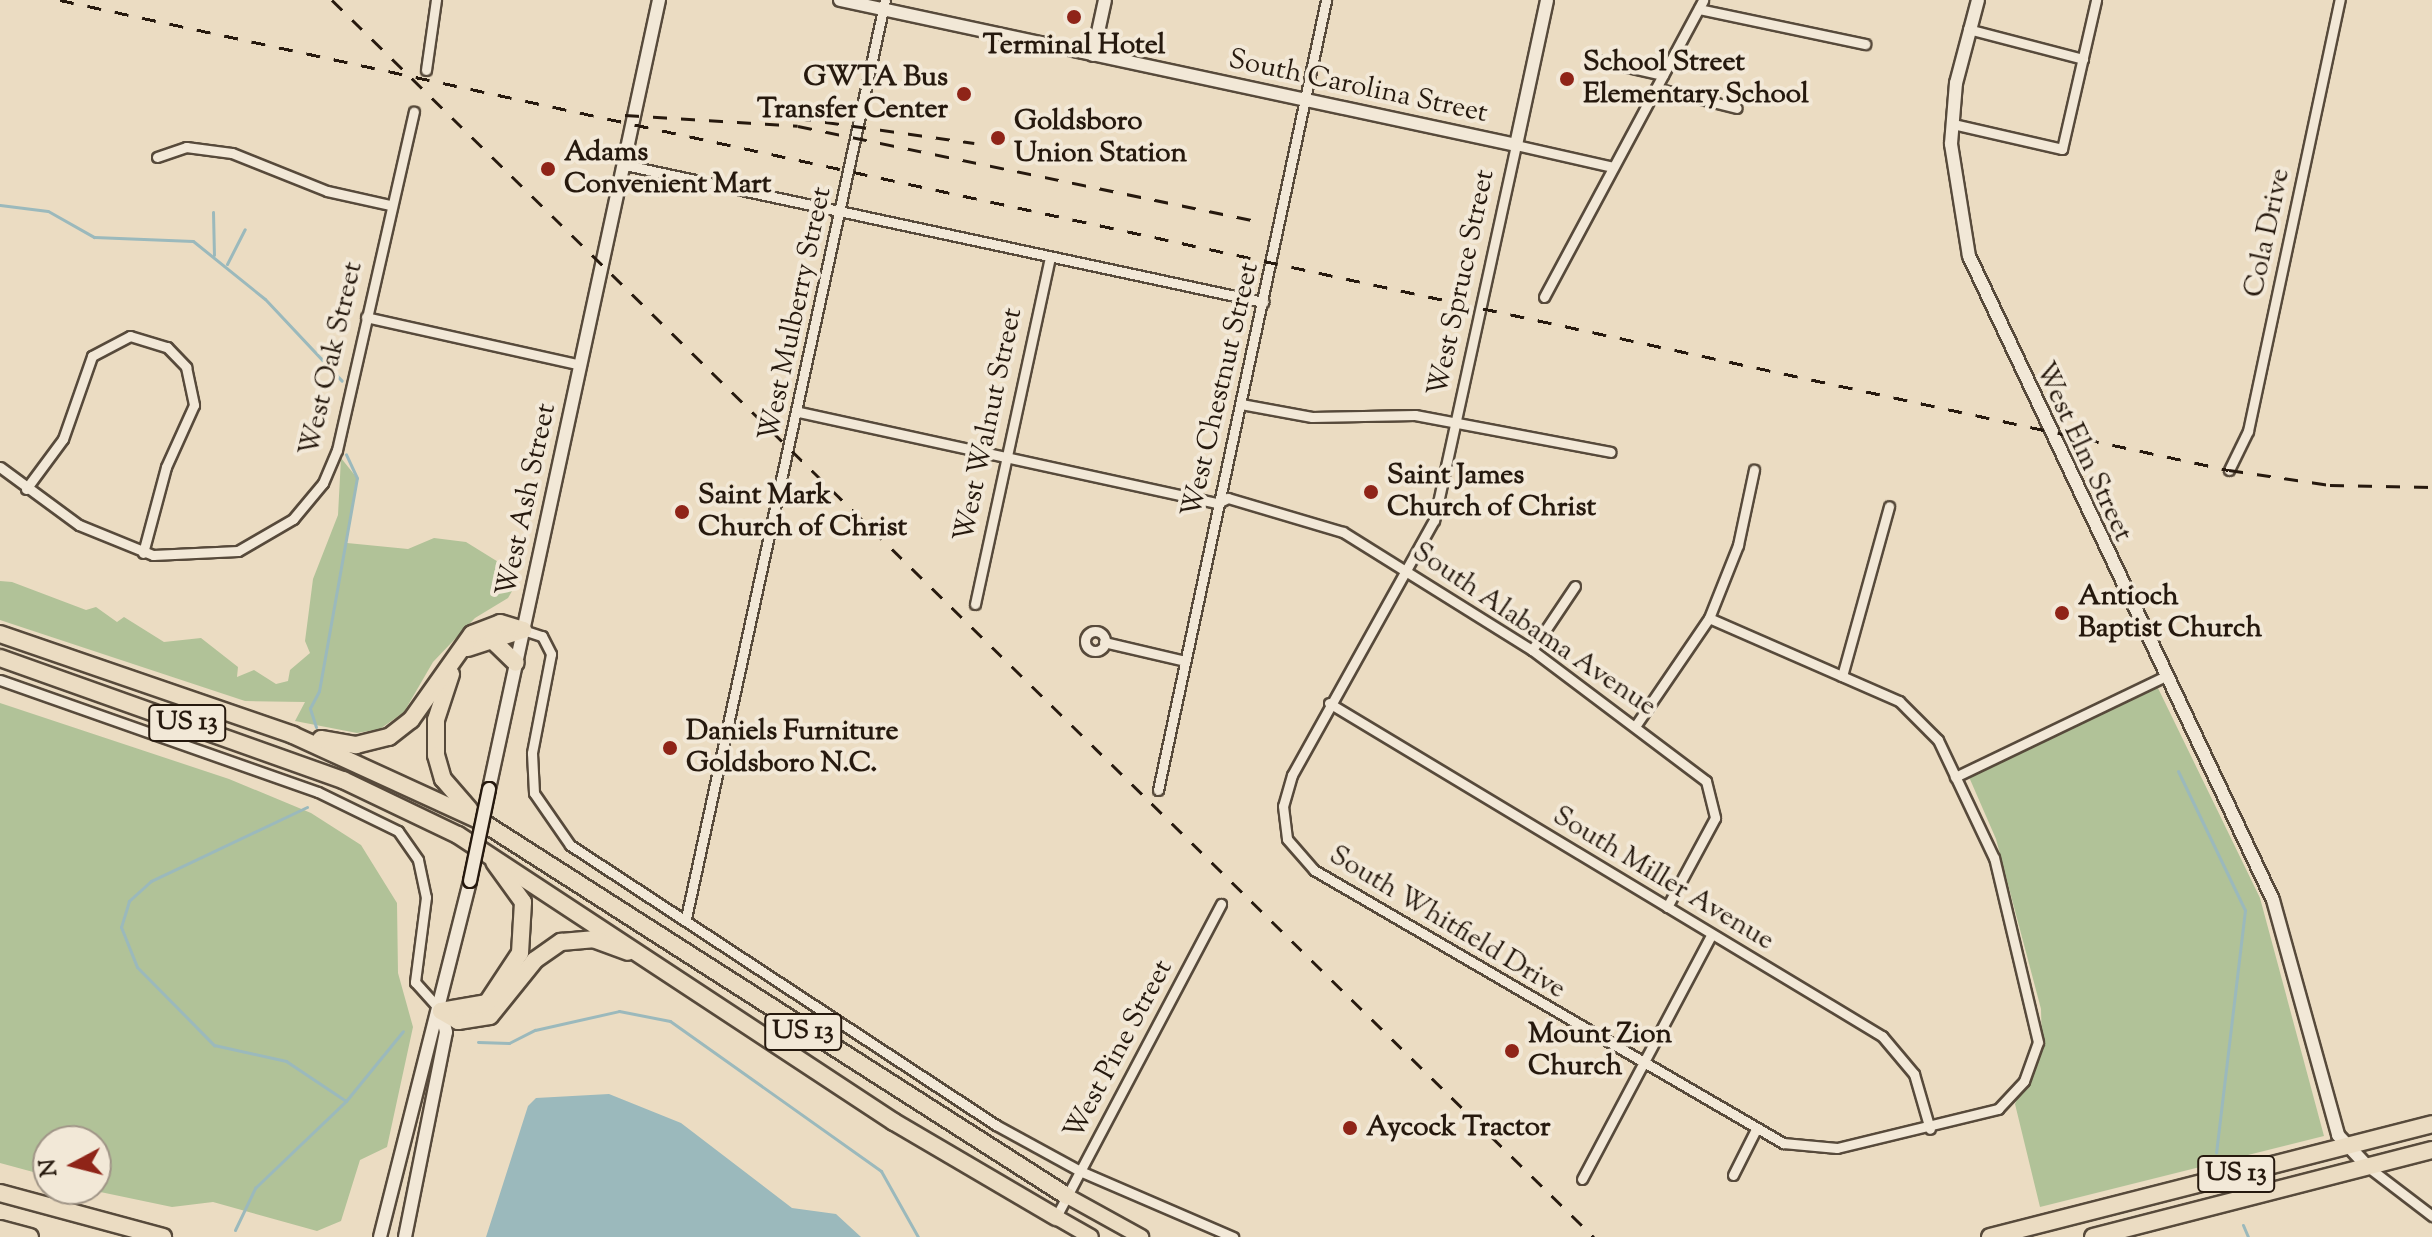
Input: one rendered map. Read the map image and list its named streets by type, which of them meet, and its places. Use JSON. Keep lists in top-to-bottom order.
{
  "streets": {
    "highway": ["US 13"],
    "street": [
      "South Carolina Street",
      "Cola Drive",
      "West Spruce Street",
      "West Mulberry Street",
      "West Oak Street",
      "West Chestnut Street",
      "West Walnut Street",
      "West Elm Street",
      "West Ash Street",
      "South Alabama Avenue",
      "South Miller Avenue",
      "South Whitfield Drive",
      "West Pine Street"
    ]
  },
  "crossings": [
    ["South Carolina Street", "West Spruce Street"],
    ["South Carolina Street", "West Mulberry Street"],
    ["South Carolina Street", "West Chestnut Street"],
    ["West Spruce Street", "South Alabama Avenue"],
    ["West Spruce Street", "South Miller Avenue"],
    ["West Spruce Street", "South Whitfield Drive"],
    ["West Mulberry Street", "South Alabama Avenue"],
    ["West Chestnut Street", "South Alabama Avenue"],
    ["West Walnut Street", "South Alabama Avenue"],
    ["West Elm Street", "US 13"],
    ["South Alabama Avenue", "South Miller Avenue"],
    ["US 13", "West Pine Street"],
    ["South Miller Avenue", "South Whitfield Drive"]
  ],
  "places": [
    "Terminal Hotel",
    "School Street Elementary School",
    "GWTA Bus Transfer Center",
    "Goldsboro Union Station",
    "Adams Convenient Mart",
    "Saint James Church of Christ",
    "Saint Mark Church of Christ",
    "Antioch Baptist Church",
    "Daniels Furniture Goldsboro N.C.",
    "Mount Zion Church",
    "Aycock Tractor"
  ],
  "north": "left"
}
